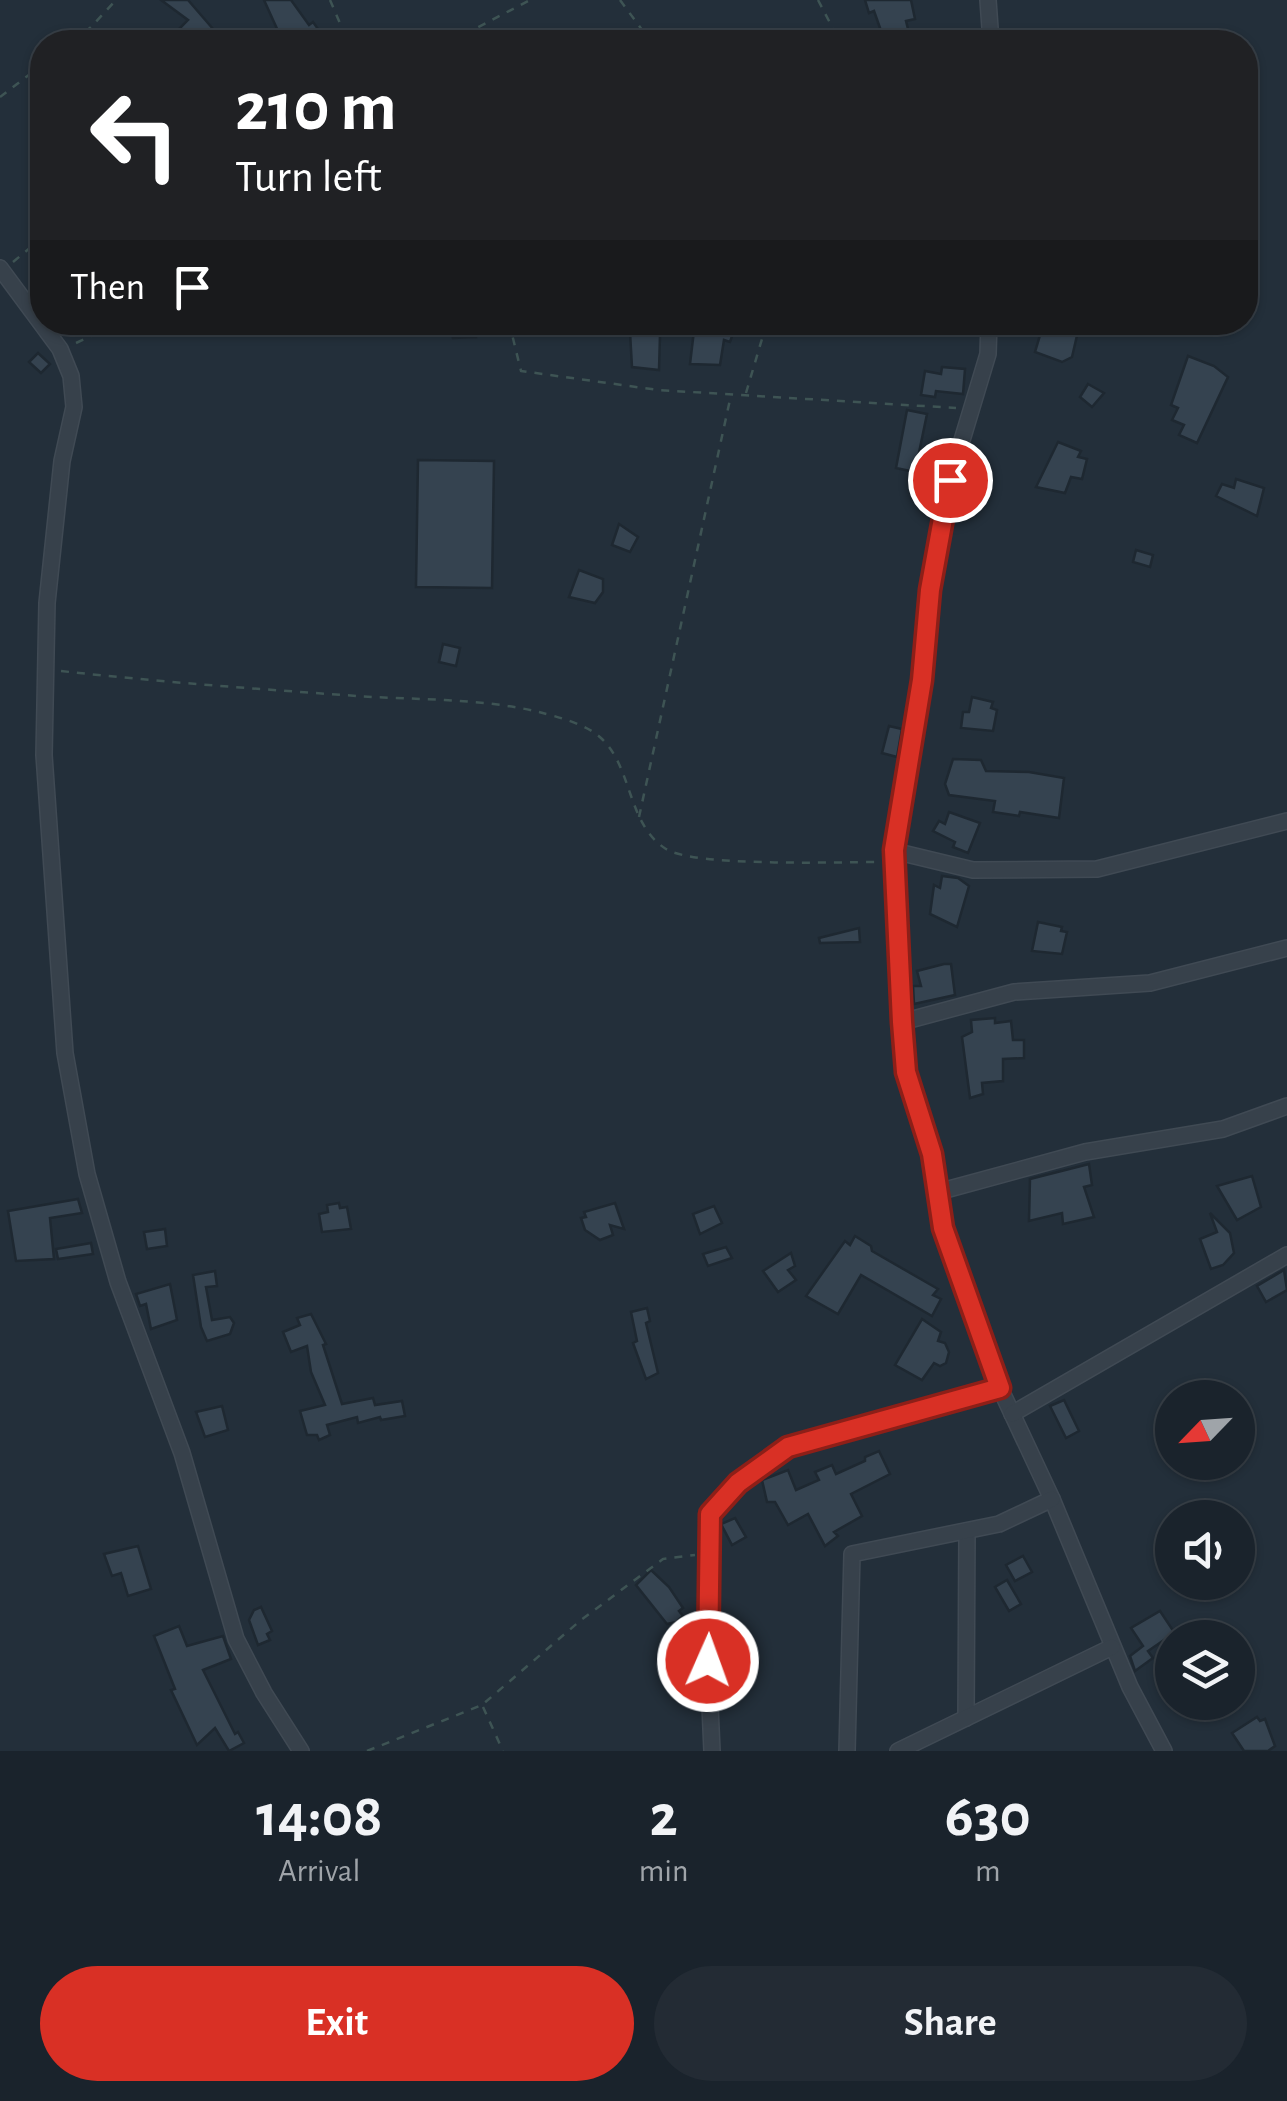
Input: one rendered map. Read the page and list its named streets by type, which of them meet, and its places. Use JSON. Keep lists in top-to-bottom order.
{
  "north": "bottom left",
  "page": {
    "turn": ["210 m", "Turn left"],
    "then": "Then",
    "eta": [
      "14:08",
      "Arrival",
      "2",
      "min",
      "630",
      "m"
    ],
    "buttons": ["Exit", "Share"]
  }
}
